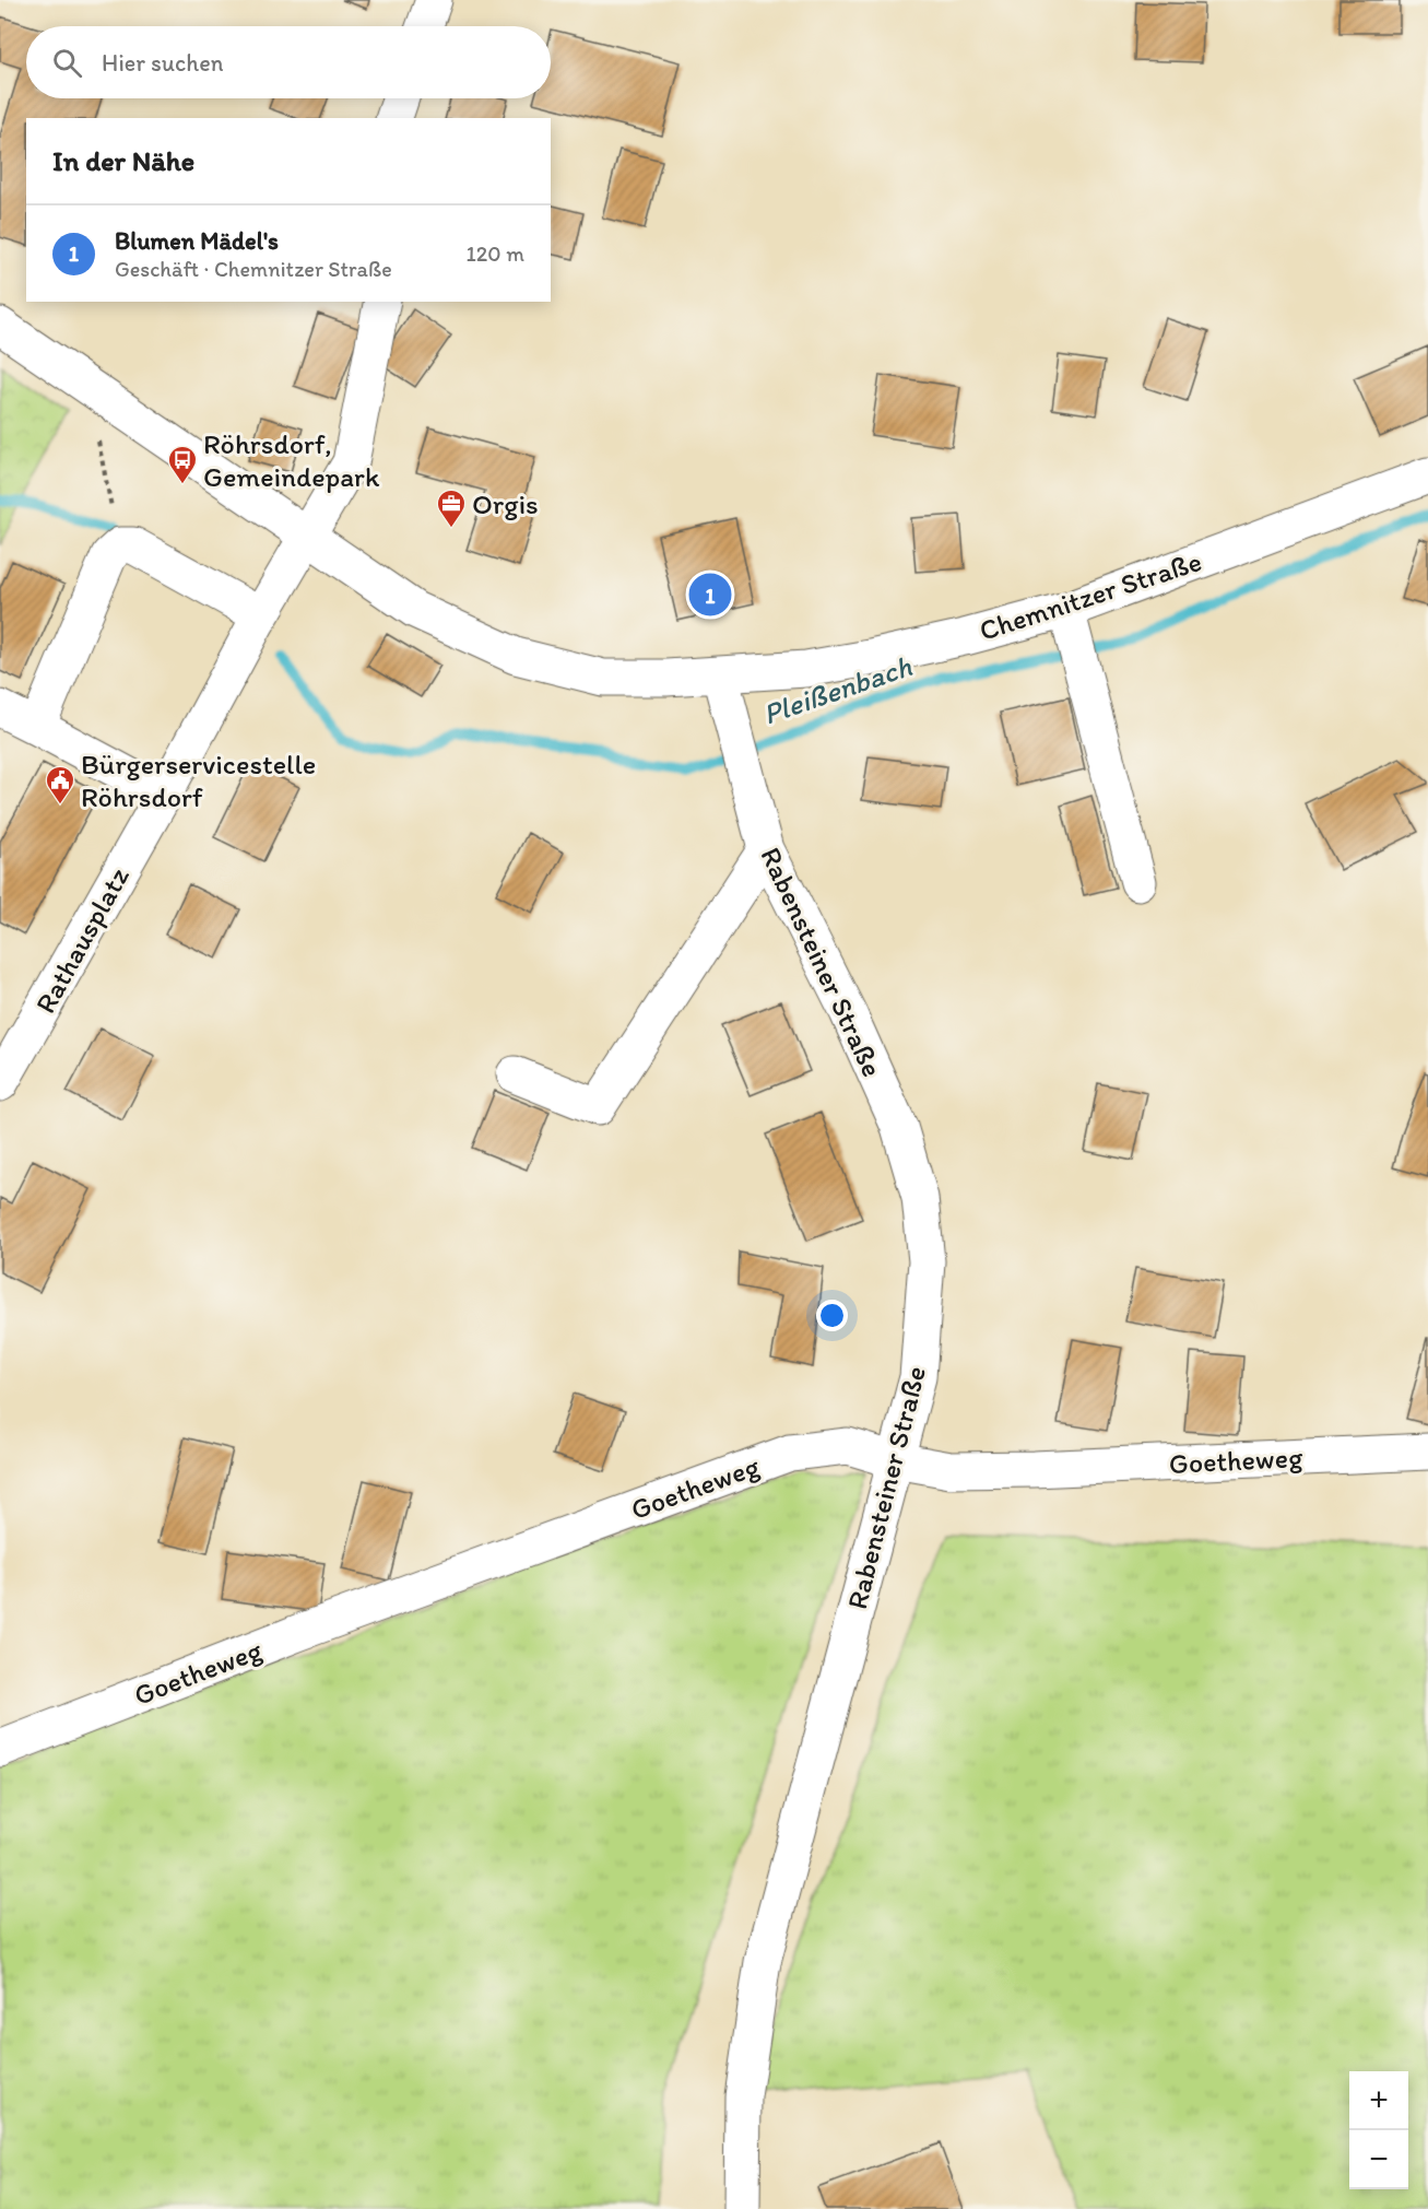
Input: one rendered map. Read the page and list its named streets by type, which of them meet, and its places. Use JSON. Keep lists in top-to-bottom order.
{
  "streets": {
    "street": [
      "Chemnitzer Straße",
      "Rathausplatz",
      "Rabensteiner Straße",
      "Goetheweg"
    ]
  },
  "crossings": [
    ["Chemnitzer Straße", "Rathausplatz"],
    ["Chemnitzer Straße", "Rabensteiner Straße"],
    ["Rabensteiner Straße", "Goetheweg"]
  ],
  "water": ["Pleißenbach"],
  "places": {
    "bus stop": ["Röhrsdorf, Gemeindepark"],
    "office": ["Orgis"],
    "public building": ["Bürgerservicestelle Röhrsdorf"]
  },
  "page": {
    "search": "Hier suchen",
    "heading": "In der Nähe",
    "list": [
      {
        "mark": "1",
        "name": "Blumen Mädel's",
        "note": "Geschäft · Chemnitzer Straße",
        "value": "120 m"
      }
    ],
    "pins": "1",
    "map_buttons": ["+", "−"]
  }
}
